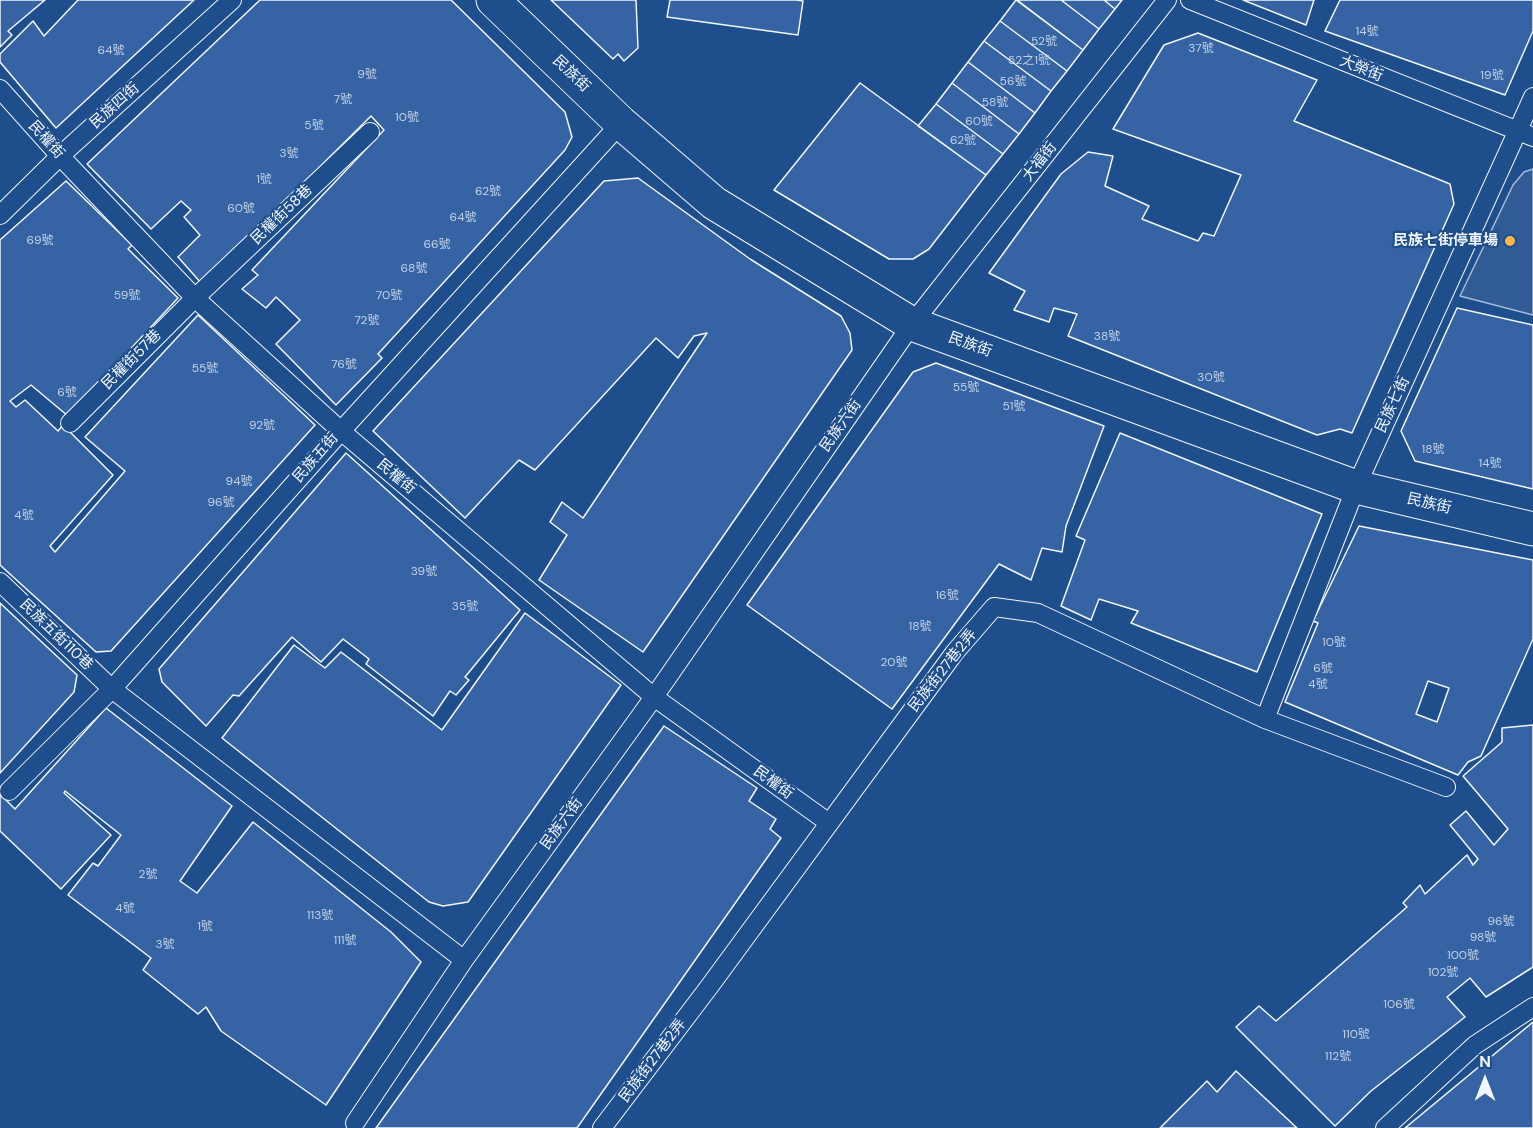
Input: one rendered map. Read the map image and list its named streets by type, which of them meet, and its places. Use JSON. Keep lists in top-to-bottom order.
{
  "streets": {
    "street": ["民族街"],
    "lane": [
      "大榮街",
      "民族四街",
      "民權街",
      "大福街",
      "民權街58巷",
      "民權街57巷",
      "民族七街",
      "民族六街",
      "民族五街",
      "民族五街110巷",
      "民族街27巷2弄"
    ]
  },
  "crossings": [
    ["大榮街", "民族七街"],
    ["民族街", "大福街"],
    ["民族街", "民族七街"],
    ["民族街", "民族六街"],
    ["民族街", "民族五街"],
    ["民族四街", "民權街"],
    ["民權街", "民權街58巷"],
    ["民權街", "民權街57巷"],
    ["民權街", "民族六街"],
    ["民權街", "民族五街"],
    ["民權街", "民族街27巷2弄"],
    ["大福街", "民族六街"],
    ["民權街58巷", "民權街57巷"],
    ["民族七街", "民族街27巷2弄"],
    ["民族五街", "民族五街110巷"]
  ],
  "places": ["民族七街停車場"],
  "house_numbers": [
    "14號",
    "52號",
    "37號",
    "64號",
    "52之1號",
    "9號",
    "19號",
    "56號",
    "7號",
    "58號",
    "10號",
    "60號",
    "5號",
    "62號",
    "3號",
    "1號",
    "62號",
    "60號",
    "64號",
    "69號",
    "66號",
    "68號",
    "59號",
    "70號",
    "72號",
    "38號",
    "76號",
    "55號",
    "30號",
    "55號",
    "6號",
    "51號",
    "92號",
    "18號",
    "14號",
    "94號",
    "96號",
    "4號",
    "39號",
    "16號",
    "35號",
    "18號",
    "10號",
    "20號",
    "6號",
    "4號",
    "2號",
    "4號",
    "113號",
    "96號",
    "1號",
    "98號",
    "111號",
    "3號",
    "100號",
    "102號",
    "106號",
    "110號",
    "112號"
  ],
  "north": "top"
}
